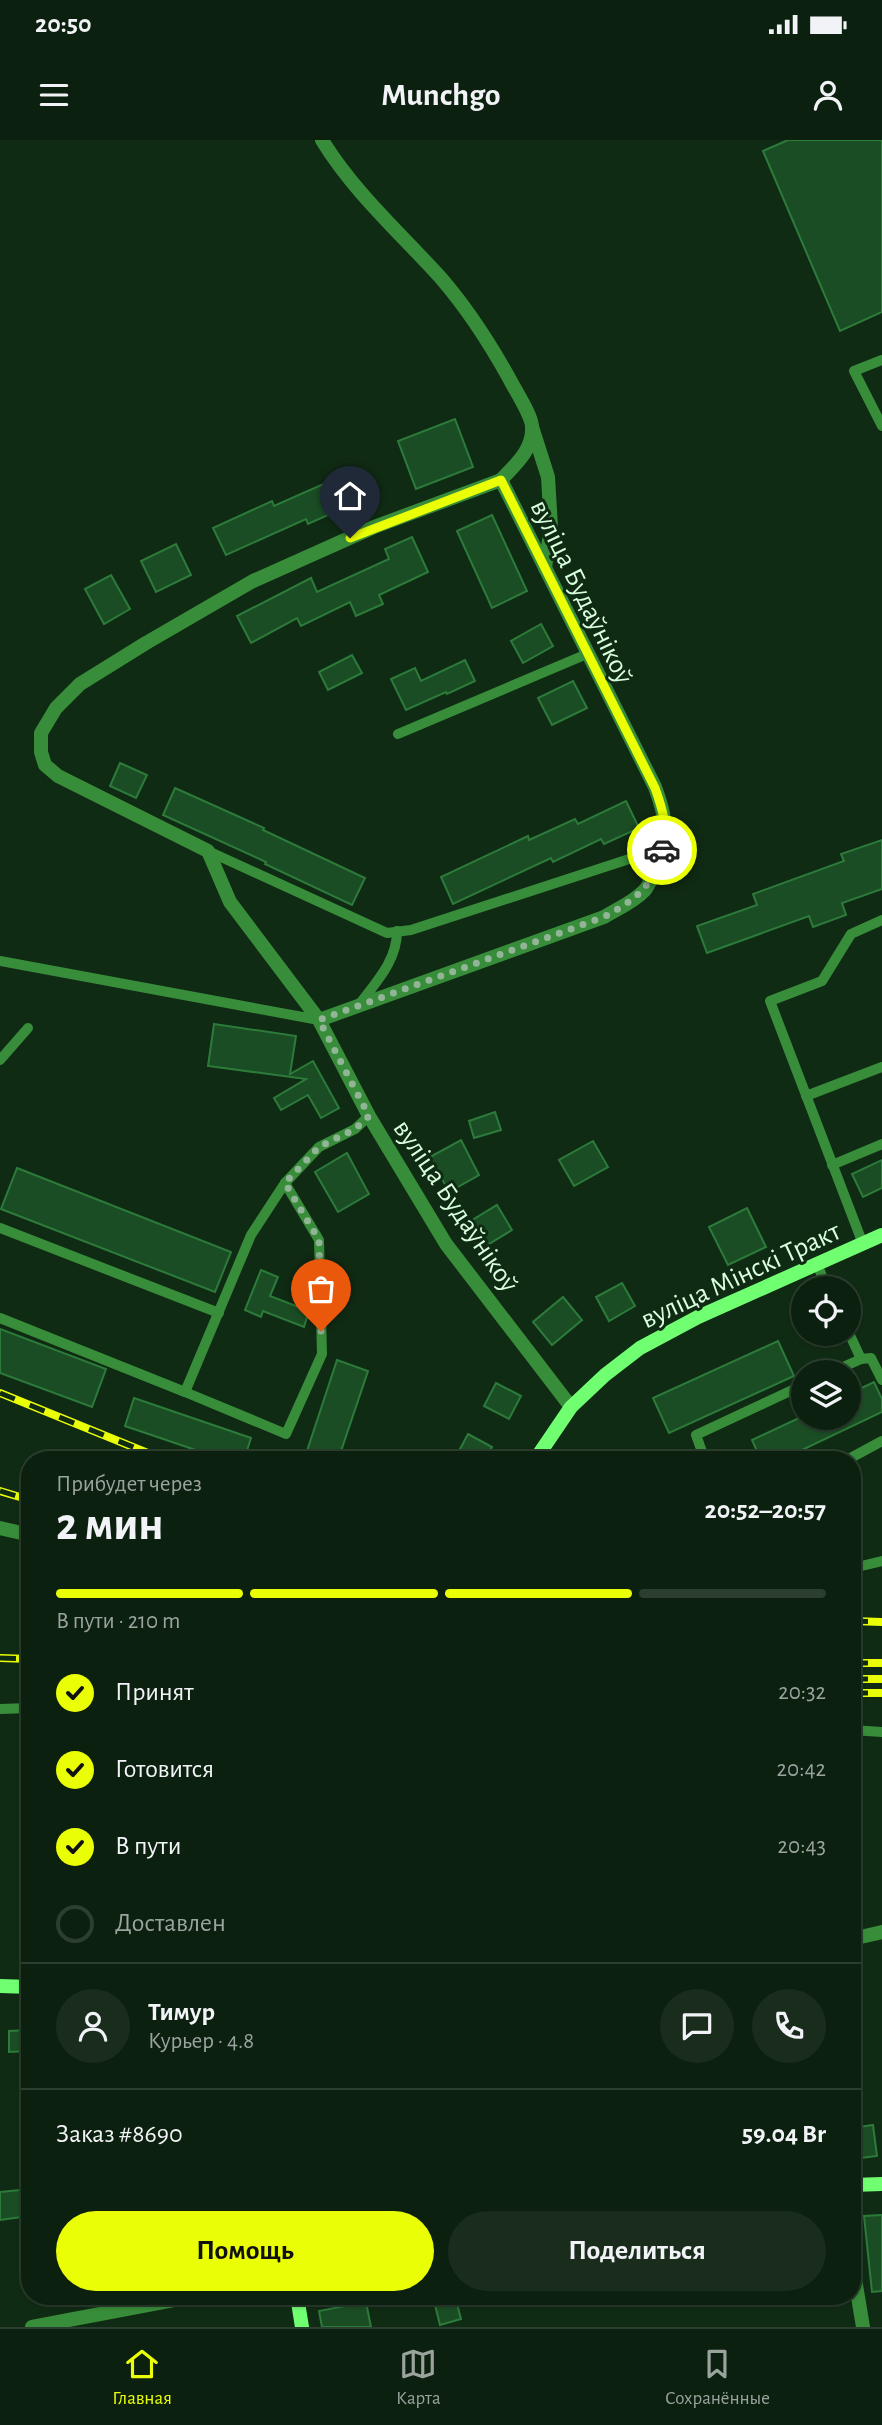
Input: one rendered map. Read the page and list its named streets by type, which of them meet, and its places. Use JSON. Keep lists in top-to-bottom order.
{
  "streets": {
    "street": ["вуліца Будаўнікоў", "вуліца Мінскі Тракт"]
  },
  "crossings": [
    ["вуліца Будаўнікоў", "вуліца Мінскі Тракт"]
  ],
  "page": {
    "status": "20:50",
    "header": "Munchgo",
    "heading": ["2 мин", "Прибудет через", "20:52–20:57"],
    "panel": [
      "Тимур",
      "Курьер · 4.8",
      "Заказ #8690",
      "59.04 Br"
    ],
    "bar": "В пути · 210 m",
    "list": [
      ["Принят", "20:32"],
      ["Готовится", "20:42"],
      ["В пути", "20:43"],
      "Доставлен"
    ],
    "buttons": ["Помощь", "Поделиться"],
    "tabs": ["Главная", "Карта", "Сохранённые"]
  }
}
